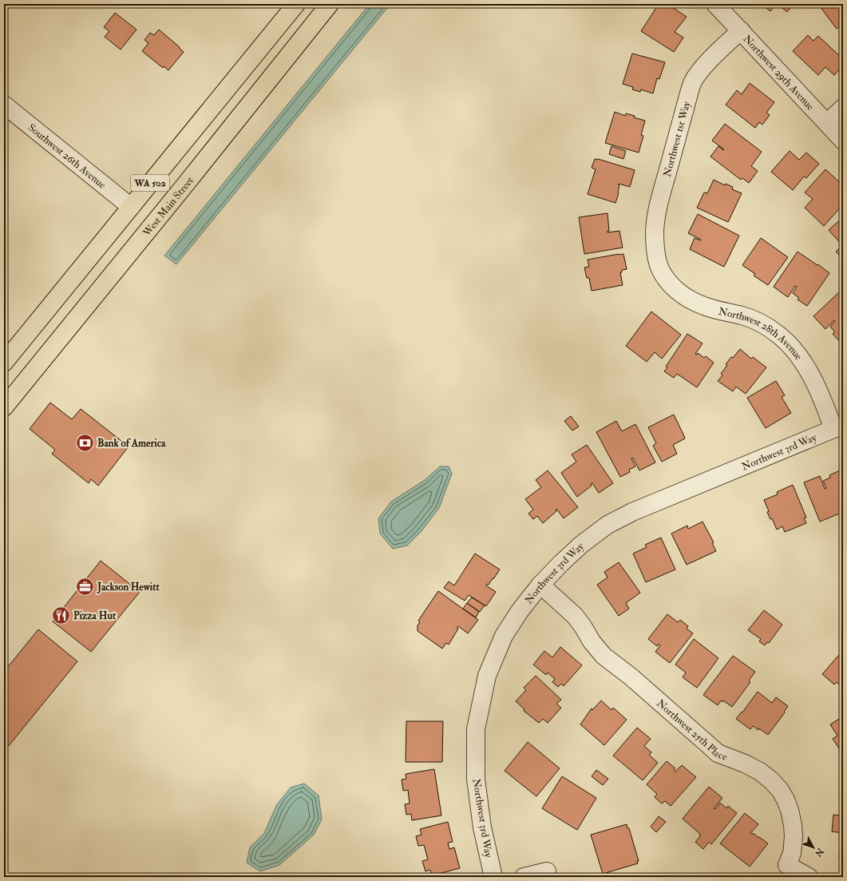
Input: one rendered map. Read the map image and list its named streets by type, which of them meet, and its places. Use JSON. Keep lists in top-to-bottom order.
{
  "streets": {
    "highway": ["WA 502", "West Main Street"],
    "street": [
      "Northwest 29th Avenue",
      "Northwest 1st Way",
      "Southwest 26th Avenue",
      "Northwest 28th Avenue",
      "Northwest 3rd Way",
      "Northwest 25th Place"
    ]
  },
  "crossings": [
    ["Northwest 29th Avenue", "Northwest 1st Way"],
    ["Northwest 1st Way", "Northwest 28th Avenue"],
    ["Southwest 26th Avenue", "WA 502"],
    ["Northwest 28th Avenue", "Northwest 3rd Way"],
    ["Northwest 3rd Way", "Northwest 25th Place"]
  ],
  "places": {
    "bank": ["Bank of America"],
    "office": ["Jackson Hewitt"],
    "restaurant": ["Pizza Hut"]
  },
  "north": "bottom right"
}
